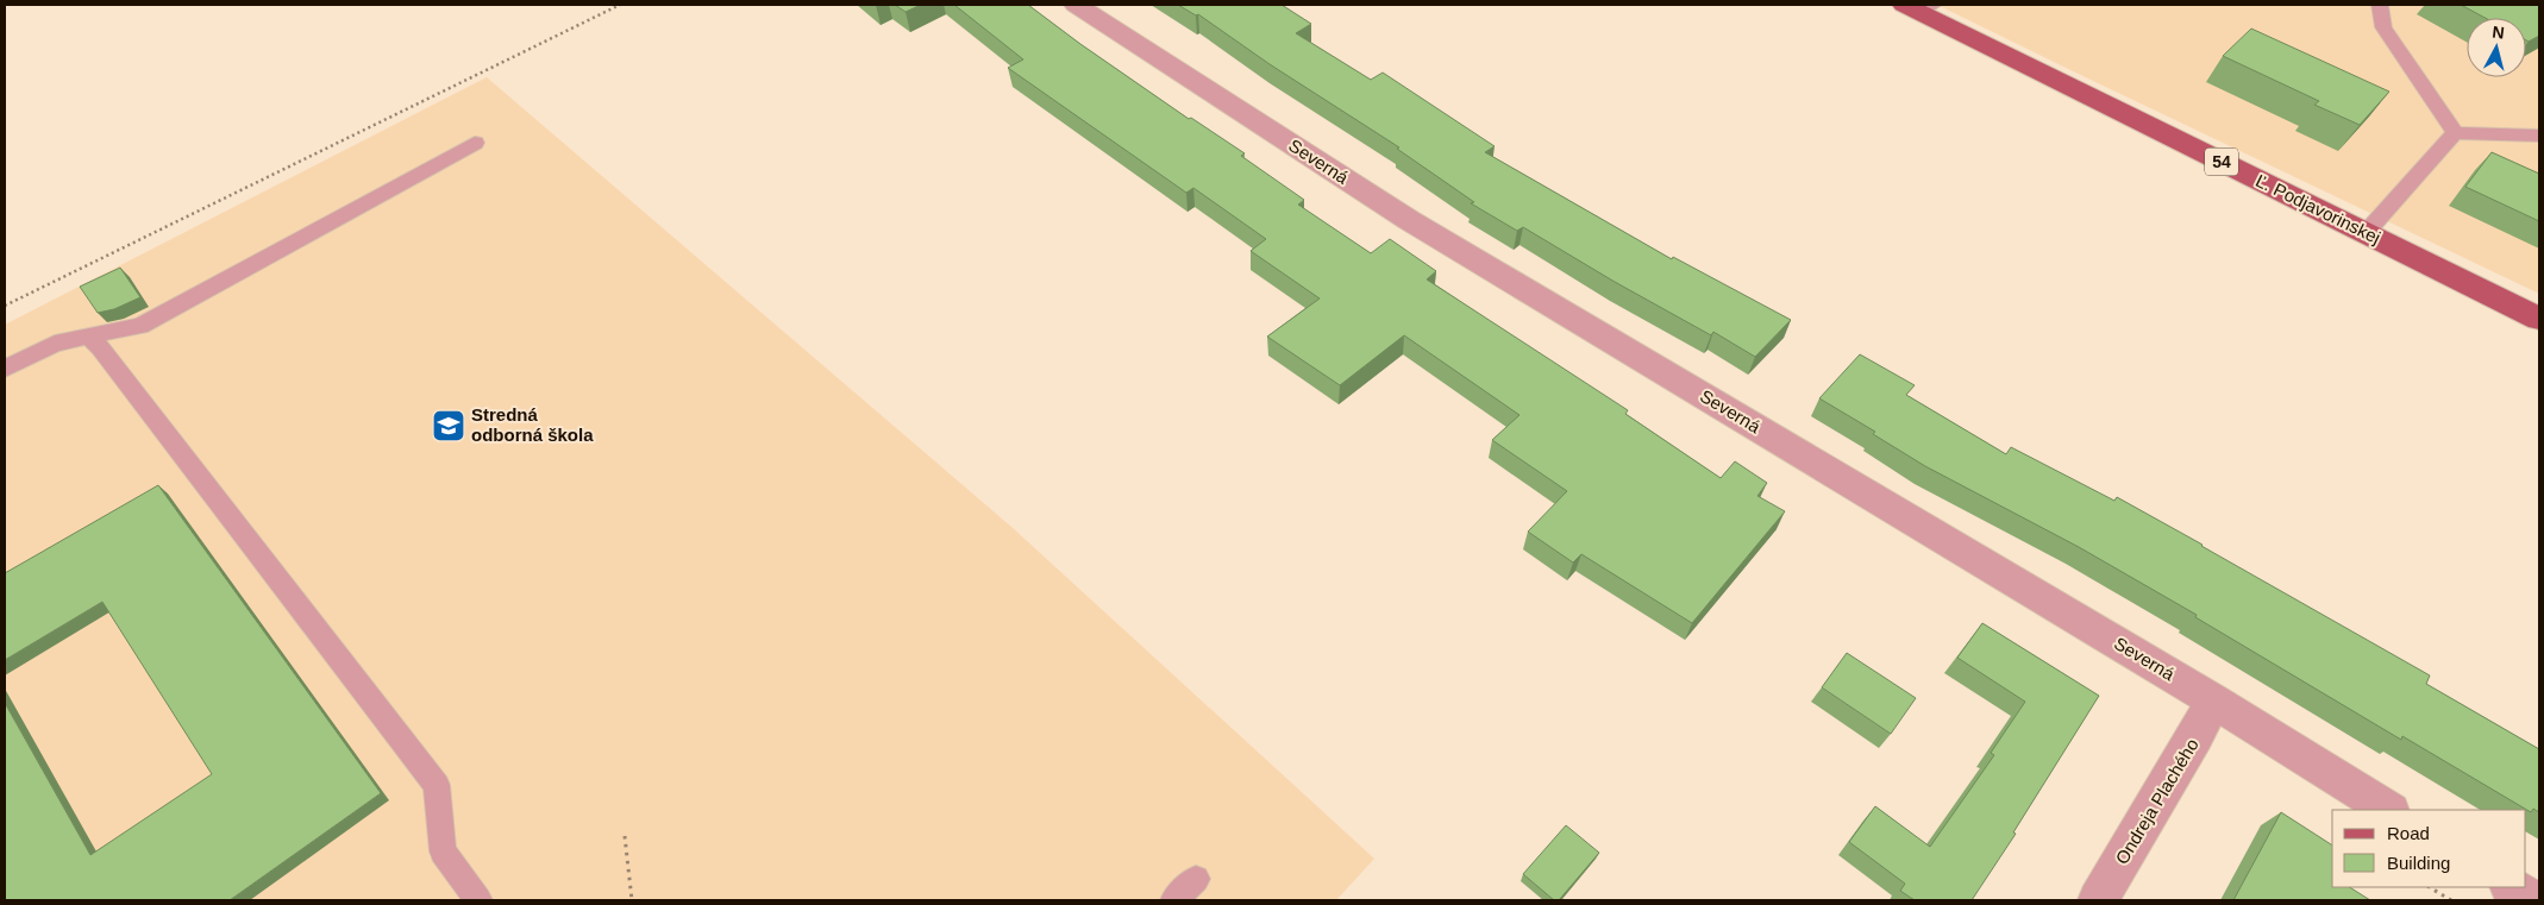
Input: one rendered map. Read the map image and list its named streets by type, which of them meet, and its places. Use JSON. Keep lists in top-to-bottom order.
{
  "streets": {
    "main road": ["54", "Ľ. Podjavorinskej"],
    "street": ["Severná", "Ondreja Plachého"]
  },
  "crossings": [
    ["Severná", "Ondreja Plachého"]
  ],
  "places": {
    "school or university": ["Stredná odborná škola"]
  },
  "legend": ["Road", "Building"],
  "north": "top"
}
